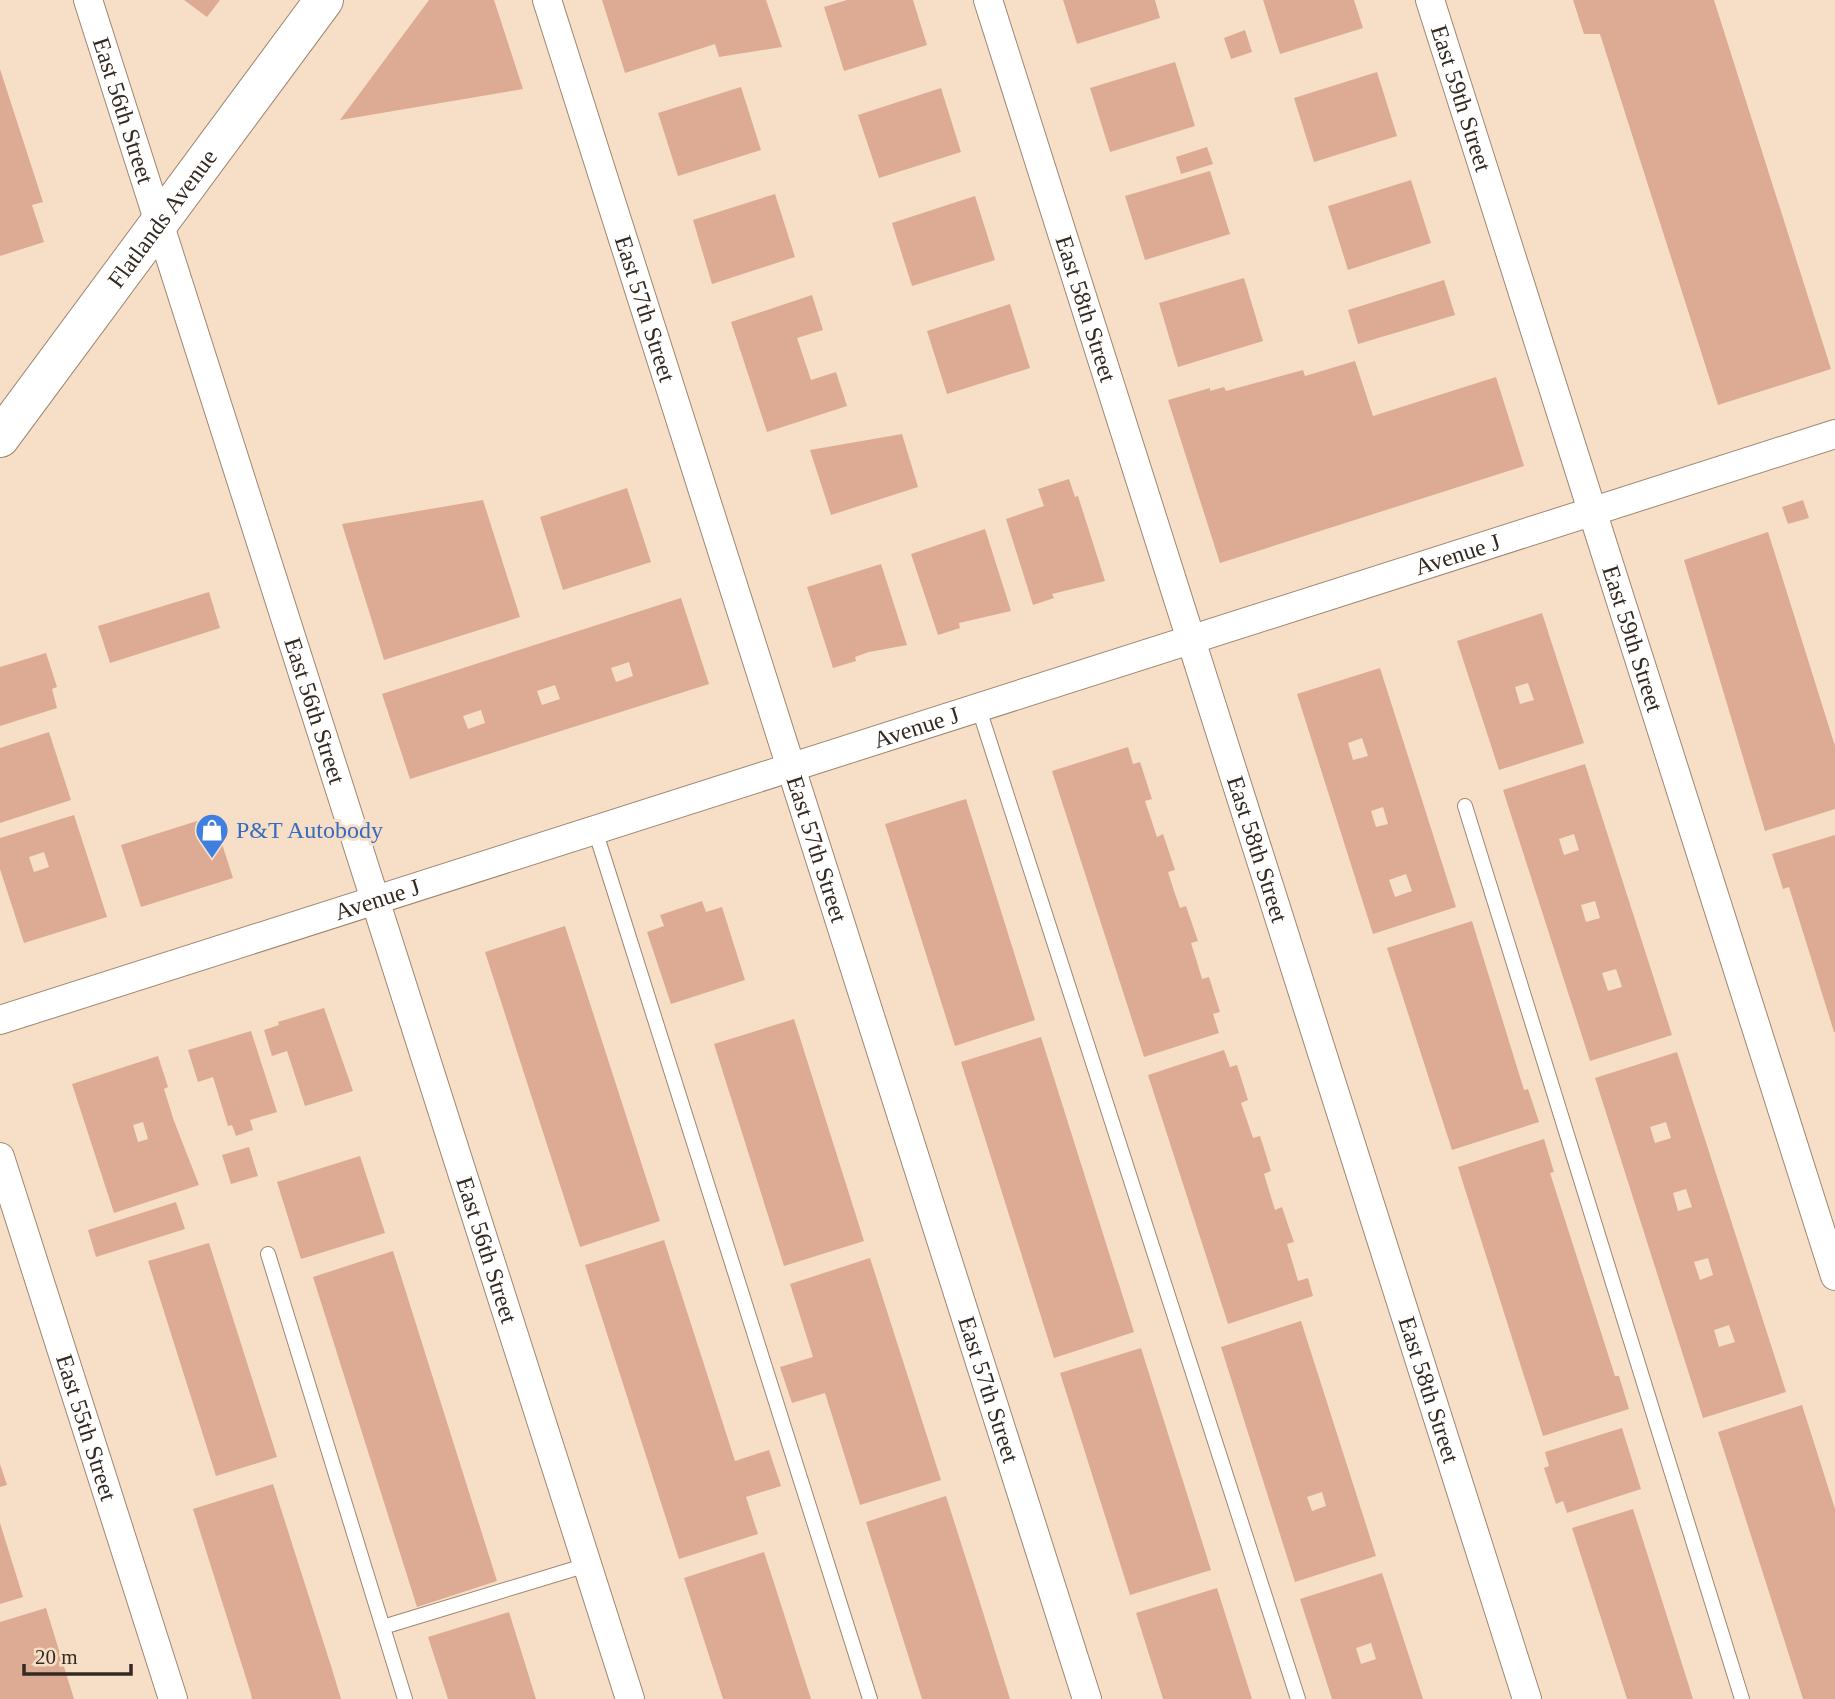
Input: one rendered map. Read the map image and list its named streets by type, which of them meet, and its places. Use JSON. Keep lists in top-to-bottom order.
{
  "streets": {
    "main road": ["Flatlands Avenue"],
    "street": [
      "East 59th Street",
      "East 56th Street",
      "East 57th Street",
      "East 58th Street",
      "Avenue J",
      "East 55th Street"
    ]
  },
  "crossings": [
    ["East 59th Street", "Avenue J"],
    ["East 56th Street", "Flatlands Avenue"],
    ["East 56th Street", "Avenue J"],
    ["East 57th Street", "Avenue J"],
    ["East 58th Street", "Avenue J"]
  ],
  "places": {
    "shop": ["P&T Autobody"]
  },
  "scale_bar": "20 m"
}
